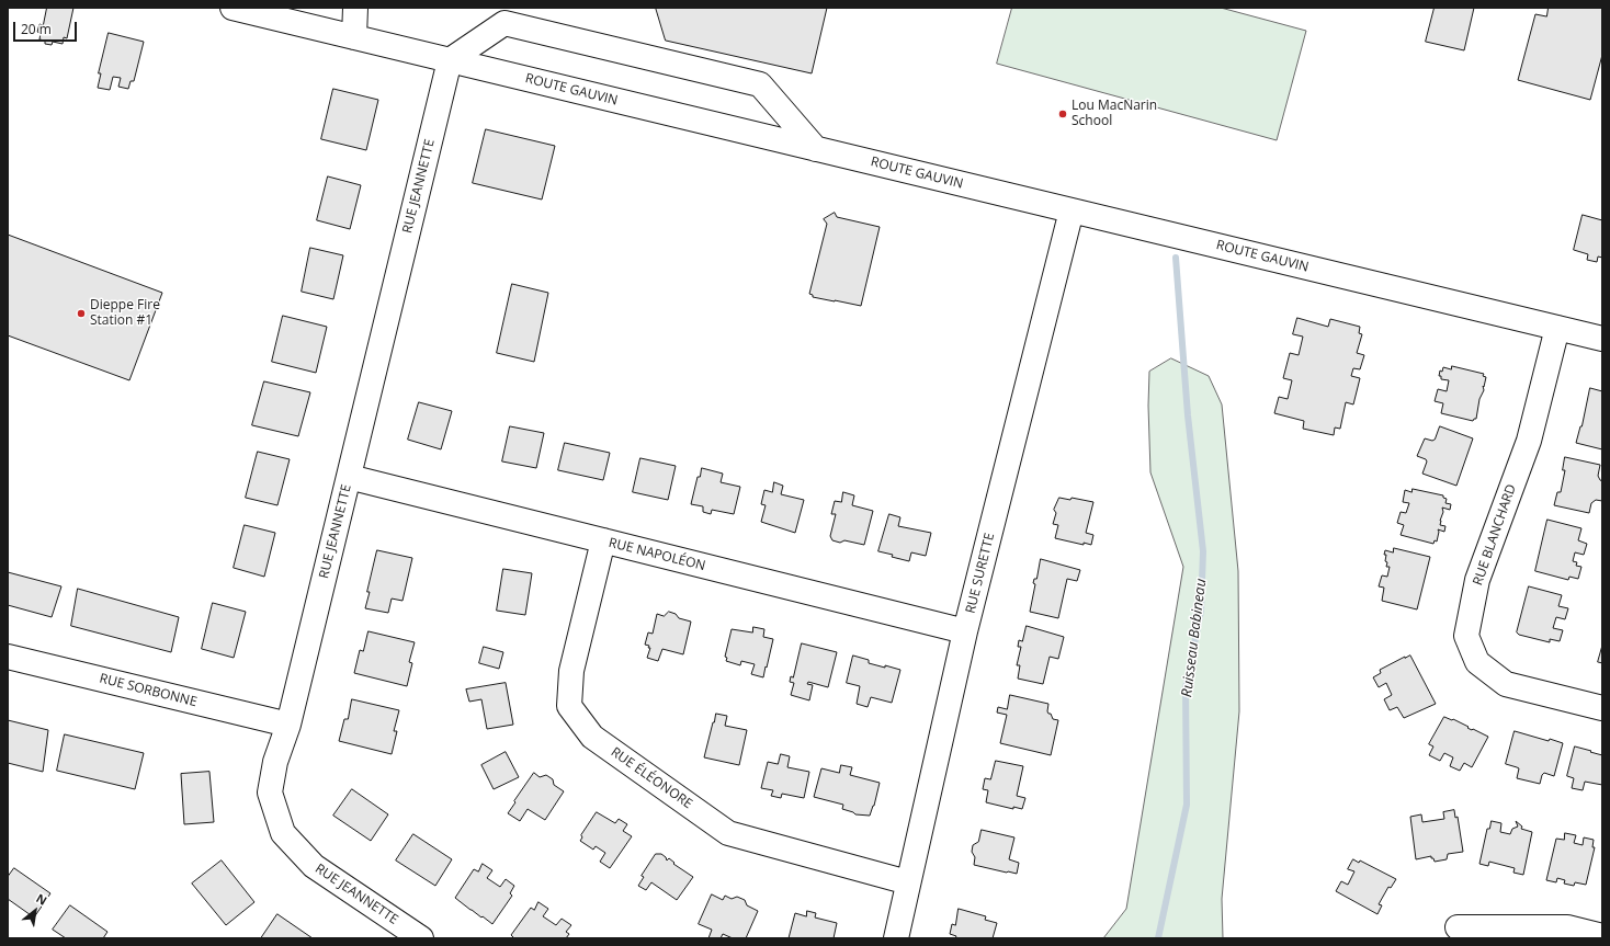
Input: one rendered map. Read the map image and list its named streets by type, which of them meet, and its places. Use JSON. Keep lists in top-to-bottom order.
{
  "streets": {
    "street": [
      "ROUTE GAUVIN",
      "RUE JEANNETTE",
      "RUE BLANCHARD",
      "RUE NAPOLÉON",
      "RUE SURETTE",
      "RUE SORBONNE",
      "RUE ÉLÉONORE"
    ]
  },
  "crossings": [
    ["ROUTE GAUVIN", "RUE JEANNETTE"],
    ["ROUTE GAUVIN", "RUE BLANCHARD"],
    ["ROUTE GAUVIN", "RUE SURETTE"],
    ["RUE JEANNETTE", "RUE NAPOLÉON"],
    ["RUE JEANNETTE", "RUE SORBONNE"],
    ["RUE NAPOLÉON", "RUE SURETTE"],
    ["RUE NAPOLÉON", "RUE ÉLÉONORE"],
    ["RUE SURETTE", "RUE ÉLÉONORE"]
  ],
  "water": ["Ruisseau Babineau"],
  "places": ["Lou MacNarin School", "Dieppe Fire Station #1"],
  "scale_bar": "20 m",
  "north": "top right"
}
